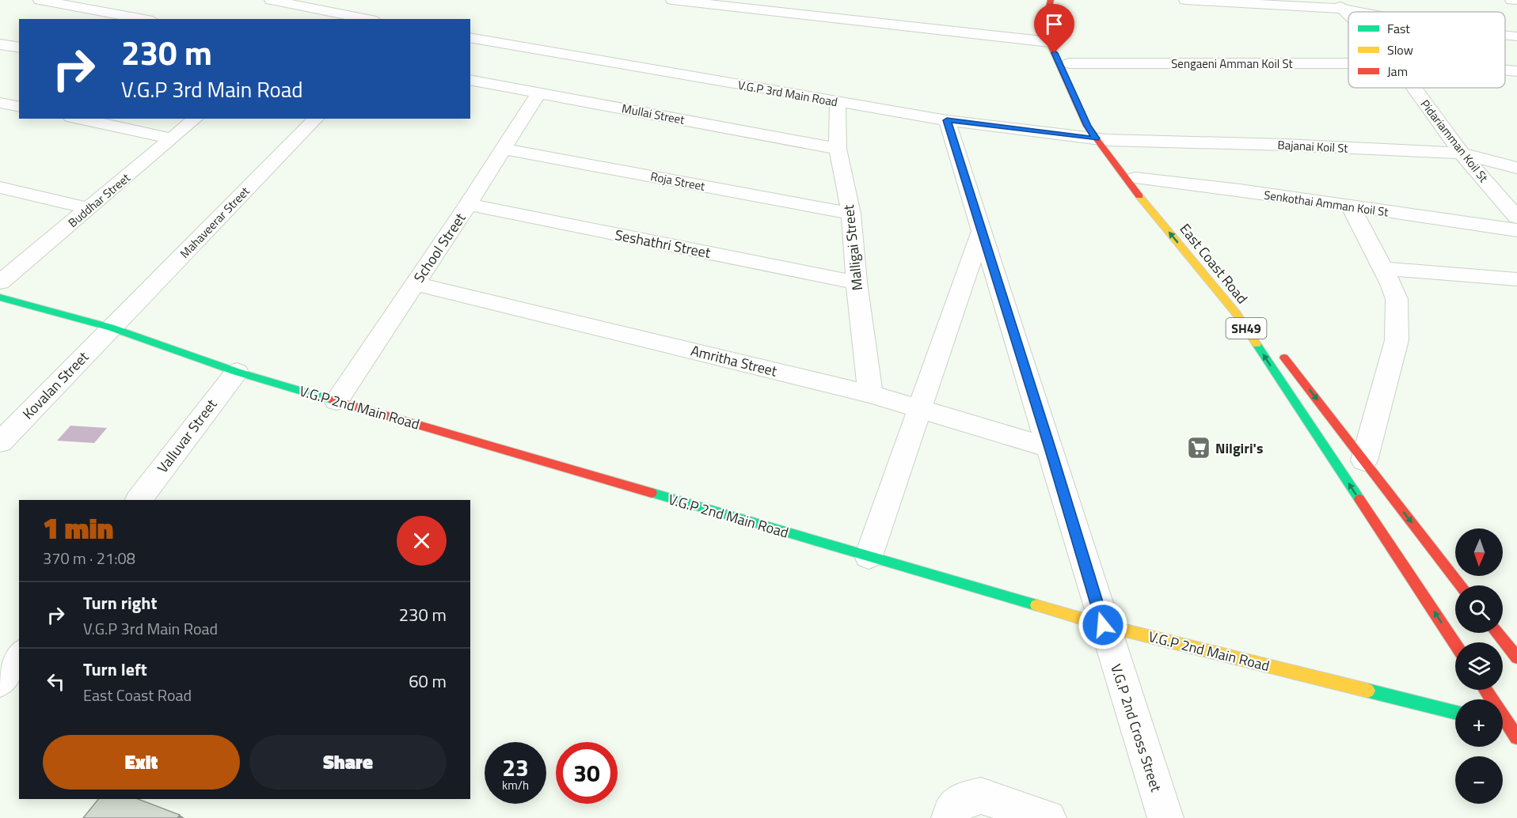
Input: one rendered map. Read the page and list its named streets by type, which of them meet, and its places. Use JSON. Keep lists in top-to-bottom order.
{
  "streets": {
    "main road": ["East Coast Road", "SH49", "V.G.P 2nd Main Road"],
    "street": [
      "Sengaeni Amman Koil St",
      "V.G.P 3rd Main Road",
      "Mullai Street",
      "Pidariamman Koil St",
      "Bajanai Koil St",
      "Roja Street",
      "Buddhar Street",
      "Senkothai Amman Koil St",
      "Mahaveerar Street",
      "Seshathri Street",
      "School Street",
      "Malligai Street",
      "Amritha Street",
      "Kovalan Street",
      "Valluvar Street",
      "V.G.P 2nd Cross Street"
    ]
  },
  "crossings": [
    ["Sengaeni Amman Koil St", "East Coast Road"],
    ["V.G.P 3rd Main Road", "Bajanai Koil St"],
    ["V.G.P 3rd Main Road", "Malligai Street"],
    ["V.G.P 3rd Main Road", "East Coast Road"],
    ["V.G.P 3rd Main Road", "V.G.P 2nd Cross Street"],
    ["Mullai Street", "School Street"],
    ["Mullai Street", "Malligai Street"],
    ["Pidariamman Koil St", "Bajanai Koil St"],
    ["Bajanai Koil St", "East Coast Road"],
    ["Roja Street", "School Street"],
    ["Roja Street", "Malligai Street"],
    ["Senkothai Amman Koil St", "East Coast Road"],
    ["Mahaveerar Street", "Kovalan Street"],
    ["Mahaveerar Street", "V.G.P 2nd Main Road"],
    ["Seshathri Street", "School Street"],
    ["Seshathri Street", "Malligai Street"],
    ["School Street", "Amritha Street"],
    ["School Street", "V.G.P 2nd Main Road"],
    ["Malligai Street", "Amritha Street"],
    ["Amritha Street", "V.G.P 2nd Cross Street"],
    ["Kovalan Street", "V.G.P 2nd Main Road"],
    ["V.G.P 2nd Main Road", "Valluvar Street"],
    ["V.G.P 2nd Main Road", "V.G.P 2nd Cross Street"]
  ],
  "places": {
    "supermarket": ["Nilgiri's"]
  },
  "legend": ["Fast", "Slow", "Jam"],
  "north": "bottom",
  "page": {
    "turn": ["230 m", "V.G.P 3rd Main Road"],
    "heading": ["1 min", "370 m · 21:08"],
    "map_buttons": ["+", "−"],
    "list": [
      {
        "name": "Turn right",
        "note": "V.G.P 3rd Main Road",
        "value": "230 m"
      },
      {
        "name": "Turn left",
        "note": "East Coast Road",
        "value": "60 m"
      }
    ],
    "buttons": ["Exit", "Share"],
    "speed": "23 km/h",
    "limit": "30"
  }
}
